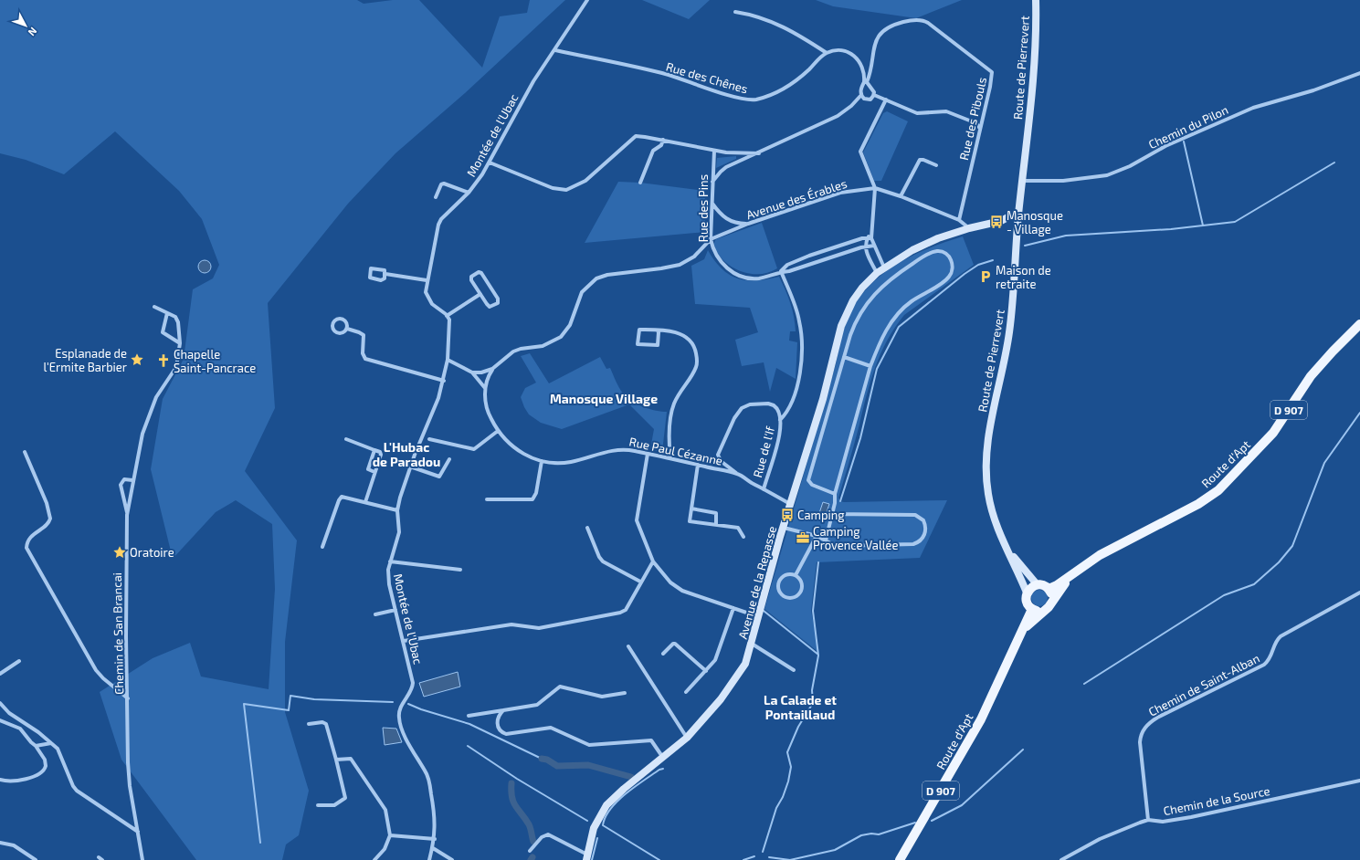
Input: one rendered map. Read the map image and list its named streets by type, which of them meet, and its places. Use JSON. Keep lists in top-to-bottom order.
{
  "streets": {
    "main road": ["D 907", "Route d'Apt"],
    "street": [
      "Route de Pierrevert",
      "Rue des Chênes",
      "Rue des Pibouls",
      "Chemin du Pilon",
      "Montée de l'Ubac",
      "Avenue des Érables",
      "Rue des Pins",
      "Rue Paul Cézanne",
      "Rue de l'If",
      "Avenue de la Repasse",
      "Chemin de San Brancai",
      "Chemin de Saint-Alban",
      "Chemin de la Source"
    ]
  },
  "crossings": [
    ["Route de Pierrevert", "Chemin du Pilon"],
    ["Route de Pierrevert", "Route d'Apt"],
    ["Route de Pierrevert", "Avenue de la Repasse"],
    ["Rue des Chênes", "Montée de l'Ubac"],
    ["Rue des Pibouls", "Avenue des Érables"],
    ["Avenue des Érables", "Rue des Pins"],
    ["Avenue des Érables", "Avenue de la Repasse"],
    ["Rue Paul Cézanne", "Rue de l'If"],
    ["Rue Paul Cézanne", "Avenue de la Repasse"],
    ["Chemin de Saint-Alban", "Chemin de la Source"]
  ],
  "districts": ["Manosque Village", "L'Hubac de Paradou", "La Calade et Pontaillaud"],
  "places": {
    "bus stop": ["Manosque - Village", "Camping"],
    "parking": ["Maison de retraite"],
    "place": ["Esplanade de l'Ermite Barbier", "Oratoire"],
    "church": ["Chapelle Saint-Pancrace"],
    "office": ["Camping Provence Vallée"]
  },
  "north": "bottom right"
}
